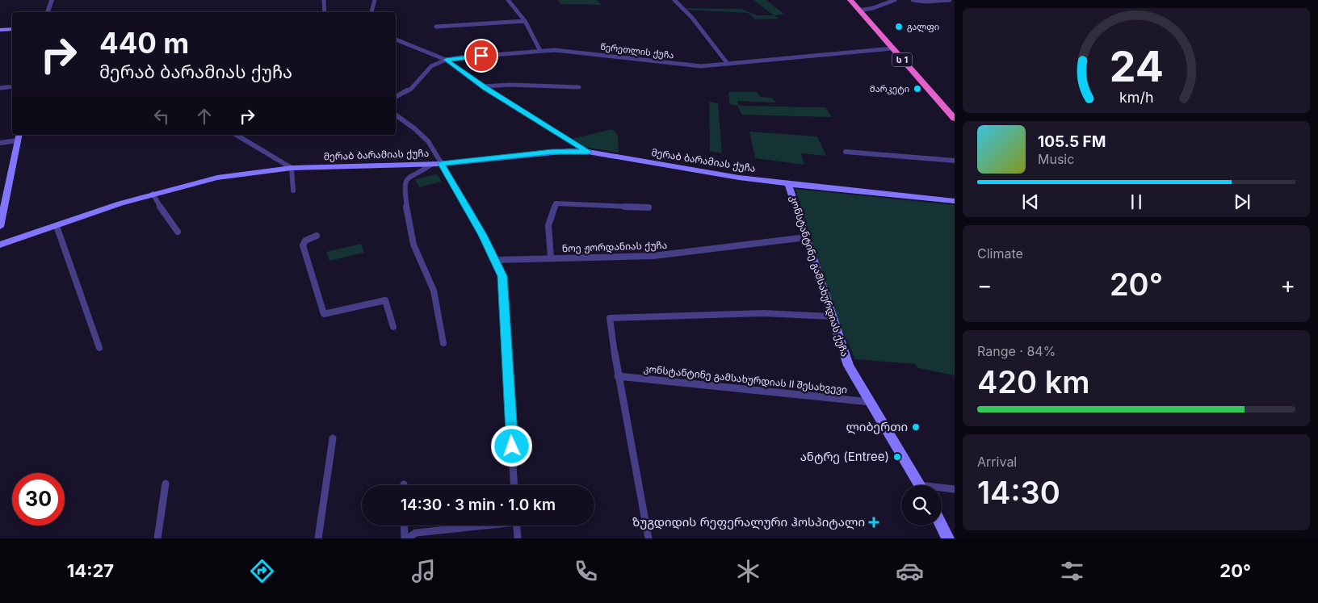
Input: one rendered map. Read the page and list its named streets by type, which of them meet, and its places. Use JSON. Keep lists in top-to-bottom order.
{
  "streets": {
    "highway": ["ს 1"],
    "main road": ["მერაბ ბარამიას ქუჩა", "კონსტანტინე გამსახურდიას ქუჩა"],
    "street": ["წერეთლის ქუჩა", "ნოე ჟორდანიას ქუჩა", "კონსტანტინე გამსახურდიას II შესახვევი"]
  },
  "crossings": [
    ["წერეთლის ქუჩა", "ს 1"],
    ["მერაბ ბარამიას ქუჩა", "კონსტანტინე გამსახურდიას ქუჩა"],
    ["ნოე ჟორდანიას ქუჩა", "კონსტანტინე გამსახურდიას ქუჩა"],
    ["კონსტანტინე გამსახურდიას ქუჩა", "კონსტანტინე გამსახურდიას II შესახვევი"]
  ],
  "places": {
    "other": [
      "გალფი",
      "მარკეტი",
      "ლიბერთი",
      "ანტრე (Entree)"
    ],
    "health": ["ზუგდიდის რეფერალური ჰოსპიტალი"]
  },
  "page": {
    "turn": ["440 m", "მერაბ ბარამიას ქუჩა"],
    "song": ["105.5 FM", "Music"],
    "tile": [
      "Climate",
      ["Range · 84%", "420 km"],
      ["Arrival", "14:30"]
    ],
    "heat": ["−", "20°", "+"],
    "limit": "30",
    "trip": "14:30 · 3 min · 1.0 km",
    "tabs": ["14:27", "20°"],
    "gauge": ["24", "km/h"]
  }
}
